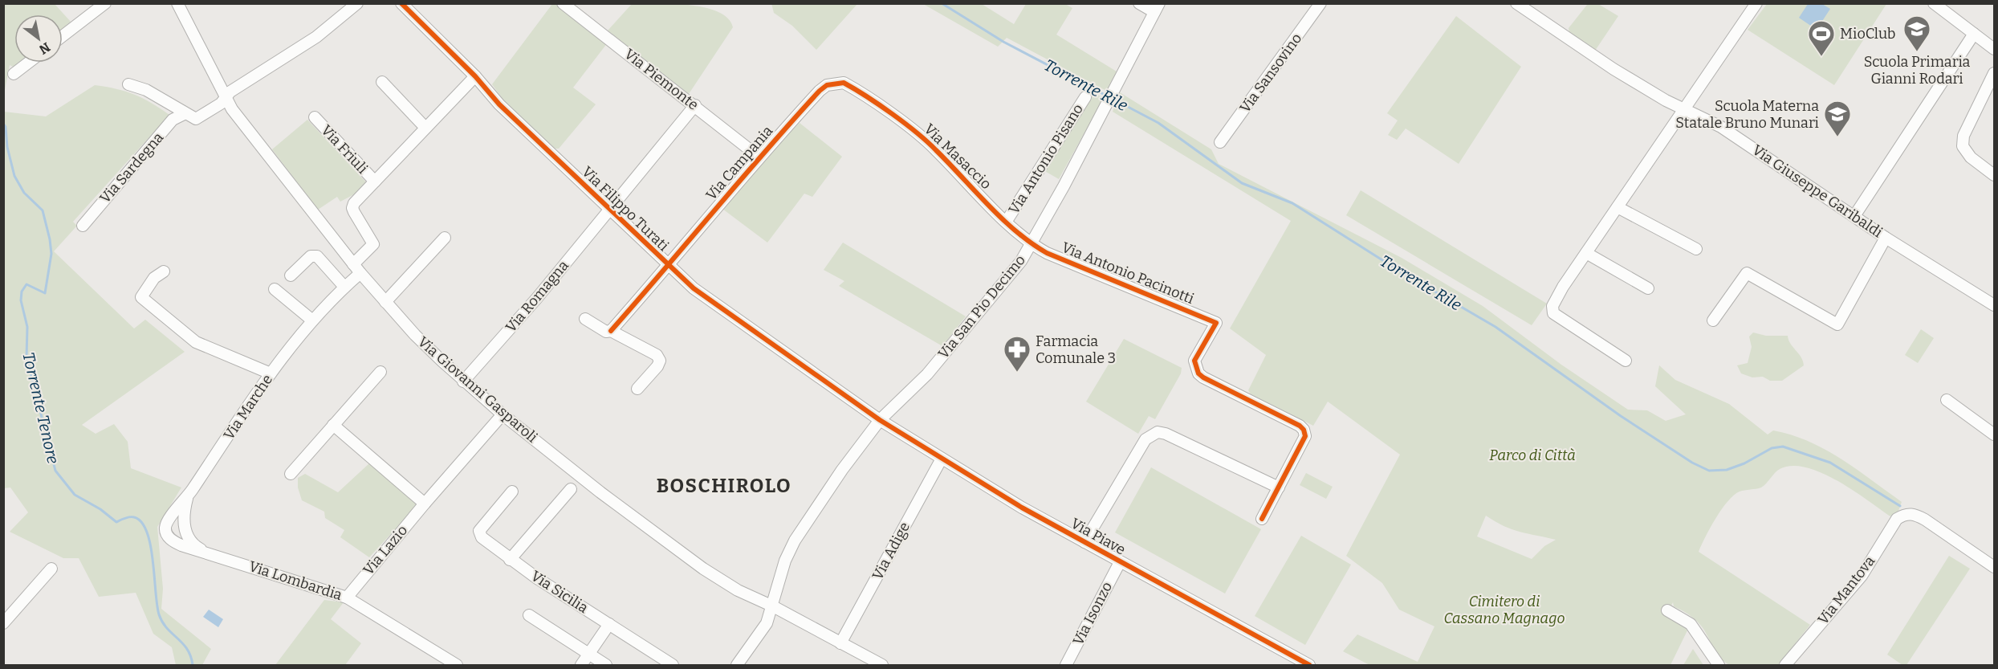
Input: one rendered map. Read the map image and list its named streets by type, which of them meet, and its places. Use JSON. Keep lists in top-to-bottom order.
{
  "streets": {
    "street": [
      "Via Sansovino",
      "Via Piemonte",
      "Via Friuli",
      "Via Masaccio",
      "Via Antonio Pisano",
      "Via Campania",
      "Via Sardegna",
      "Via Giuseppe Garibaldi",
      "Via Filippo Turati",
      "Via Antonio Pacinotti",
      "Via Romagna",
      "Via San Pio Decimo",
      "Via Giovanni Gasparoli",
      "Via Marche",
      "Via Piave",
      "Via Lazio",
      "Via Adige",
      "Via Lombardia",
      "Via Mantova",
      "Via Sicilia",
      "Via Isonzo"
    ]
  },
  "crossings": [
    ["Via Piemonte", "Via Campania"],
    ["Via Piemonte", "Via Romagna"],
    ["Via Friuli", "Via Filippo Turati"],
    ["Via Friuli", "Via Giovanni Gasparoli"],
    ["Via Friuli", "Via Marche"],
    ["Via Masaccio", "Via Antonio Pisano"],
    ["Via Masaccio", "Via Campania"],
    ["Via Masaccio", "Via Antonio Pacinotti"],
    ["Via Masaccio", "Via San Pio Decimo"],
    ["Via Campania", "Via Filippo Turati"],
    ["Via Filippo Turati", "Via Romagna"],
    ["Via Filippo Turati", "Via San Pio Decimo"],
    ["Via Filippo Turati", "Via Piave"],
    ["Via Antonio Pacinotti", "Via San Pio Decimo"],
    ["Via Romagna", "Via Giovanni Gasparoli"],
    ["Via San Pio Decimo", "Via Giovanni Gasparoli"],
    ["Via San Pio Decimo", "Via Piave"],
    ["Via Giovanni Gasparoli", "Via Marche"],
    ["Via Giovanni Gasparoli", "Via Lazio"],
    ["Via Giovanni Gasparoli", "Via Adige"],
    ["Via Marche", "Via Lombardia"],
    ["Via Piave", "Via Adige"],
    ["Via Piave", "Via Isonzo"],
    ["Via Lazio", "Via Lombardia"]
  ],
  "districts": ["BOSCHIROLO"],
  "water": ["Torrente Rile", "Torrente Tenore"],
  "parks": ["Parco di Città", "Cimitero di Cassano Magnago"],
  "places": {
    "school or university": ["Scuola Primaria Gianni Rodari", "Scuola Materna Statale Bruno Munari"],
    "sports": ["MioClub"],
    "pharmacy": ["Farmacia Comunale 3"]
  },
  "north": "bottom right"
}
